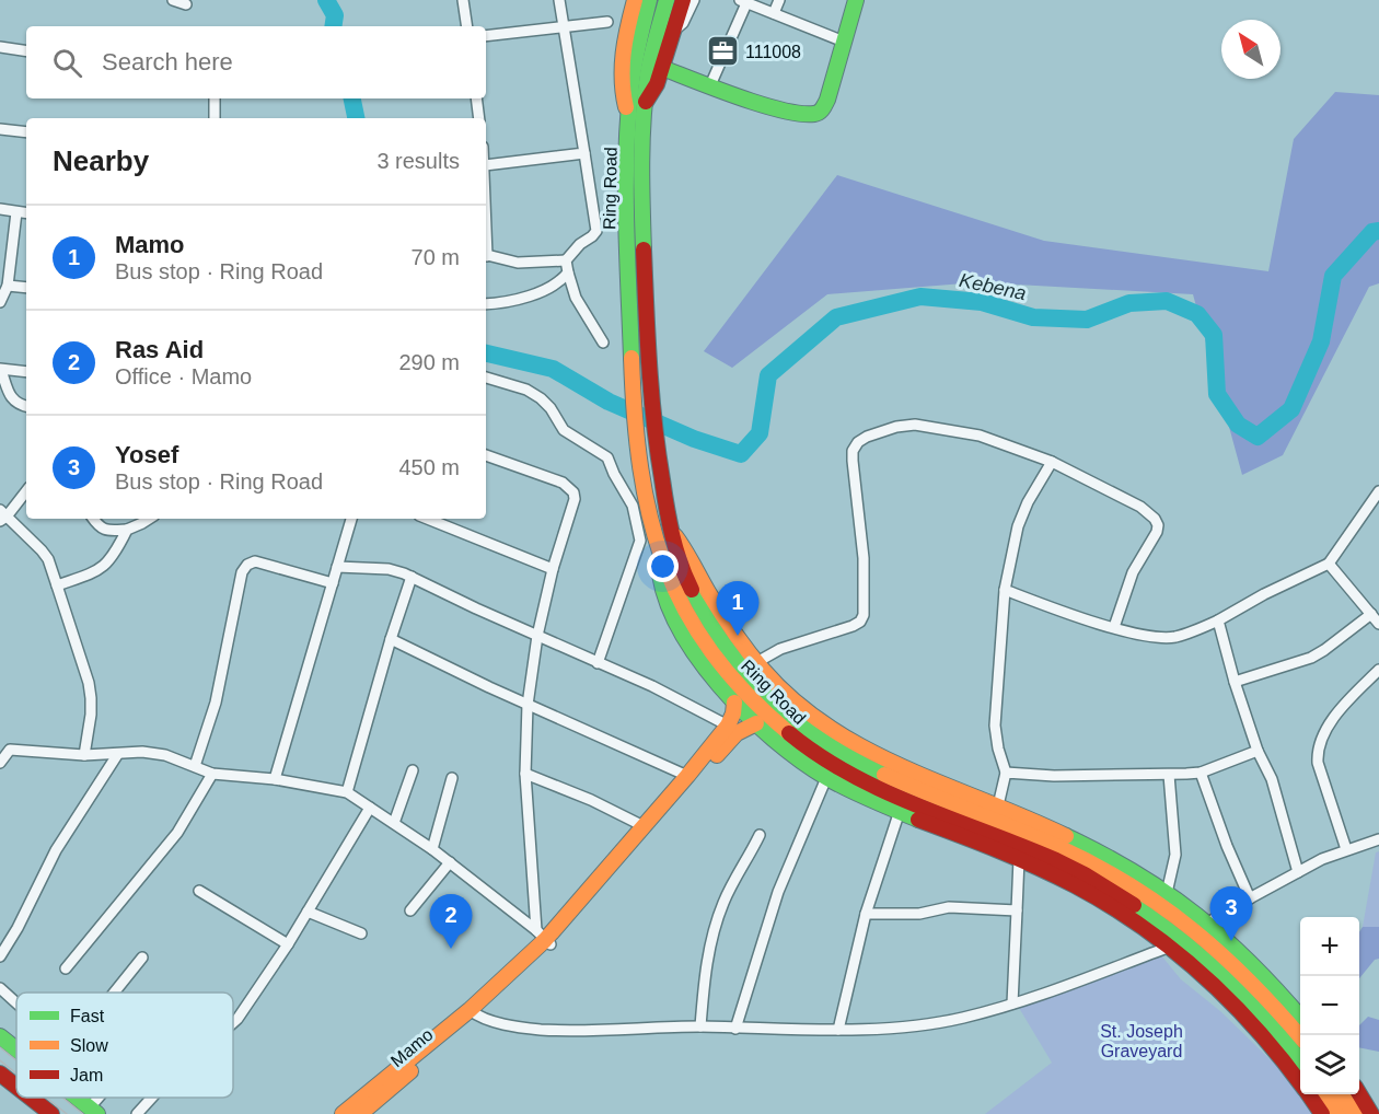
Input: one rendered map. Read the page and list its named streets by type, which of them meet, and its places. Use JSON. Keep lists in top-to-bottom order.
{
  "streets": {
    "main road": ["Ring Road", "Mamo"]
  },
  "water": ["Kebena"],
  "parks": ["St. Joseph Graveyard"],
  "places": {
    "office": ["111008"]
  },
  "legend": ["Fast", "Slow", "Jam"],
  "north": "top left",
  "page": {
    "search": "Search here",
    "heading": ["Nearby", "3 results"],
    "list": [
      {
        "mark": "1",
        "name": "Mamo",
        "note": "Bus stop · Ring Road",
        "value": "70 m"
      },
      {
        "mark": "2",
        "name": "Ras Aid",
        "note": "Office · Mamo",
        "value": "290 m"
      },
      {
        "mark": "3",
        "name": "Yosef",
        "note": "Bus stop · Ring Road",
        "value": "450 m"
      }
    ],
    "pins": ["1", "3", "2"],
    "map_buttons": ["+", "−"]
  }
}
